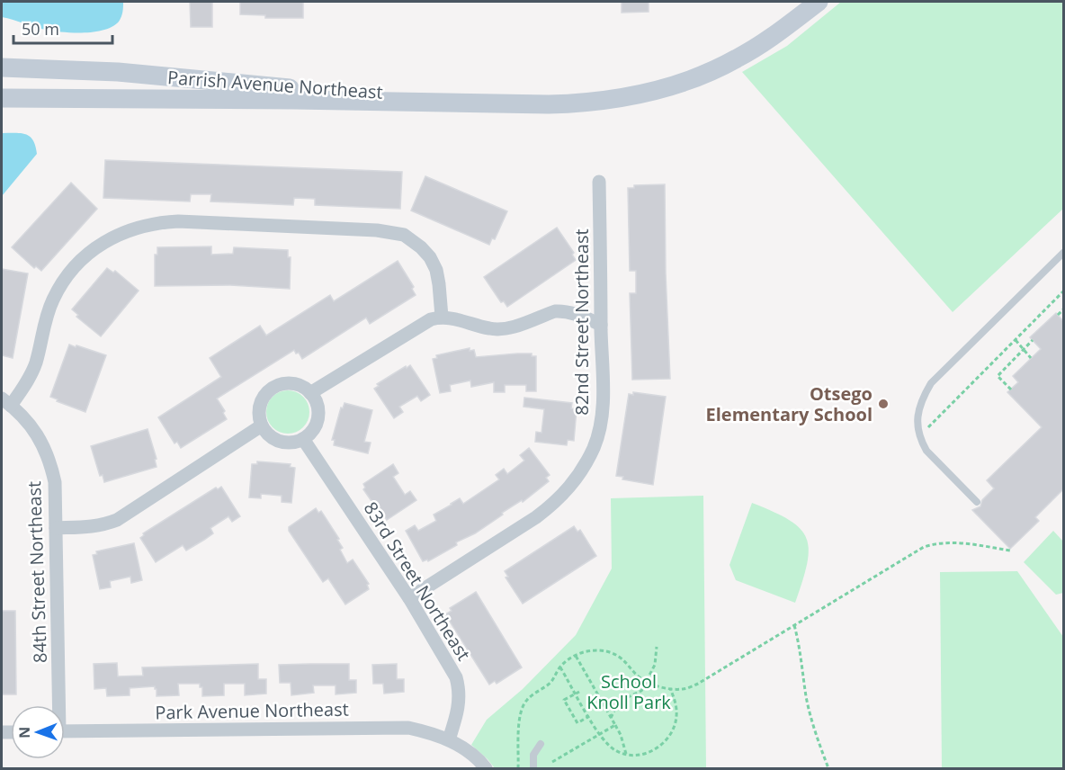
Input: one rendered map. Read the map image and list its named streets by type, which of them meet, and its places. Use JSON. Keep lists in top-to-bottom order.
{
  "streets": {
    "main road": ["Parrish Avenue Northeast"],
    "street": [
      "82nd Street Northeast",
      "84th Street Northeast",
      "83rd Street Northeast",
      "Park Avenue Northeast"
    ]
  },
  "crossings": [
    ["82nd Street Northeast", "83rd Street Northeast"],
    ["83rd Street Northeast", "Park Avenue Northeast"]
  ],
  "parks": ["School Knoll Park"],
  "places": ["Otsego Elementary School"],
  "scale_bar": "50 m",
  "north": "left"
}
